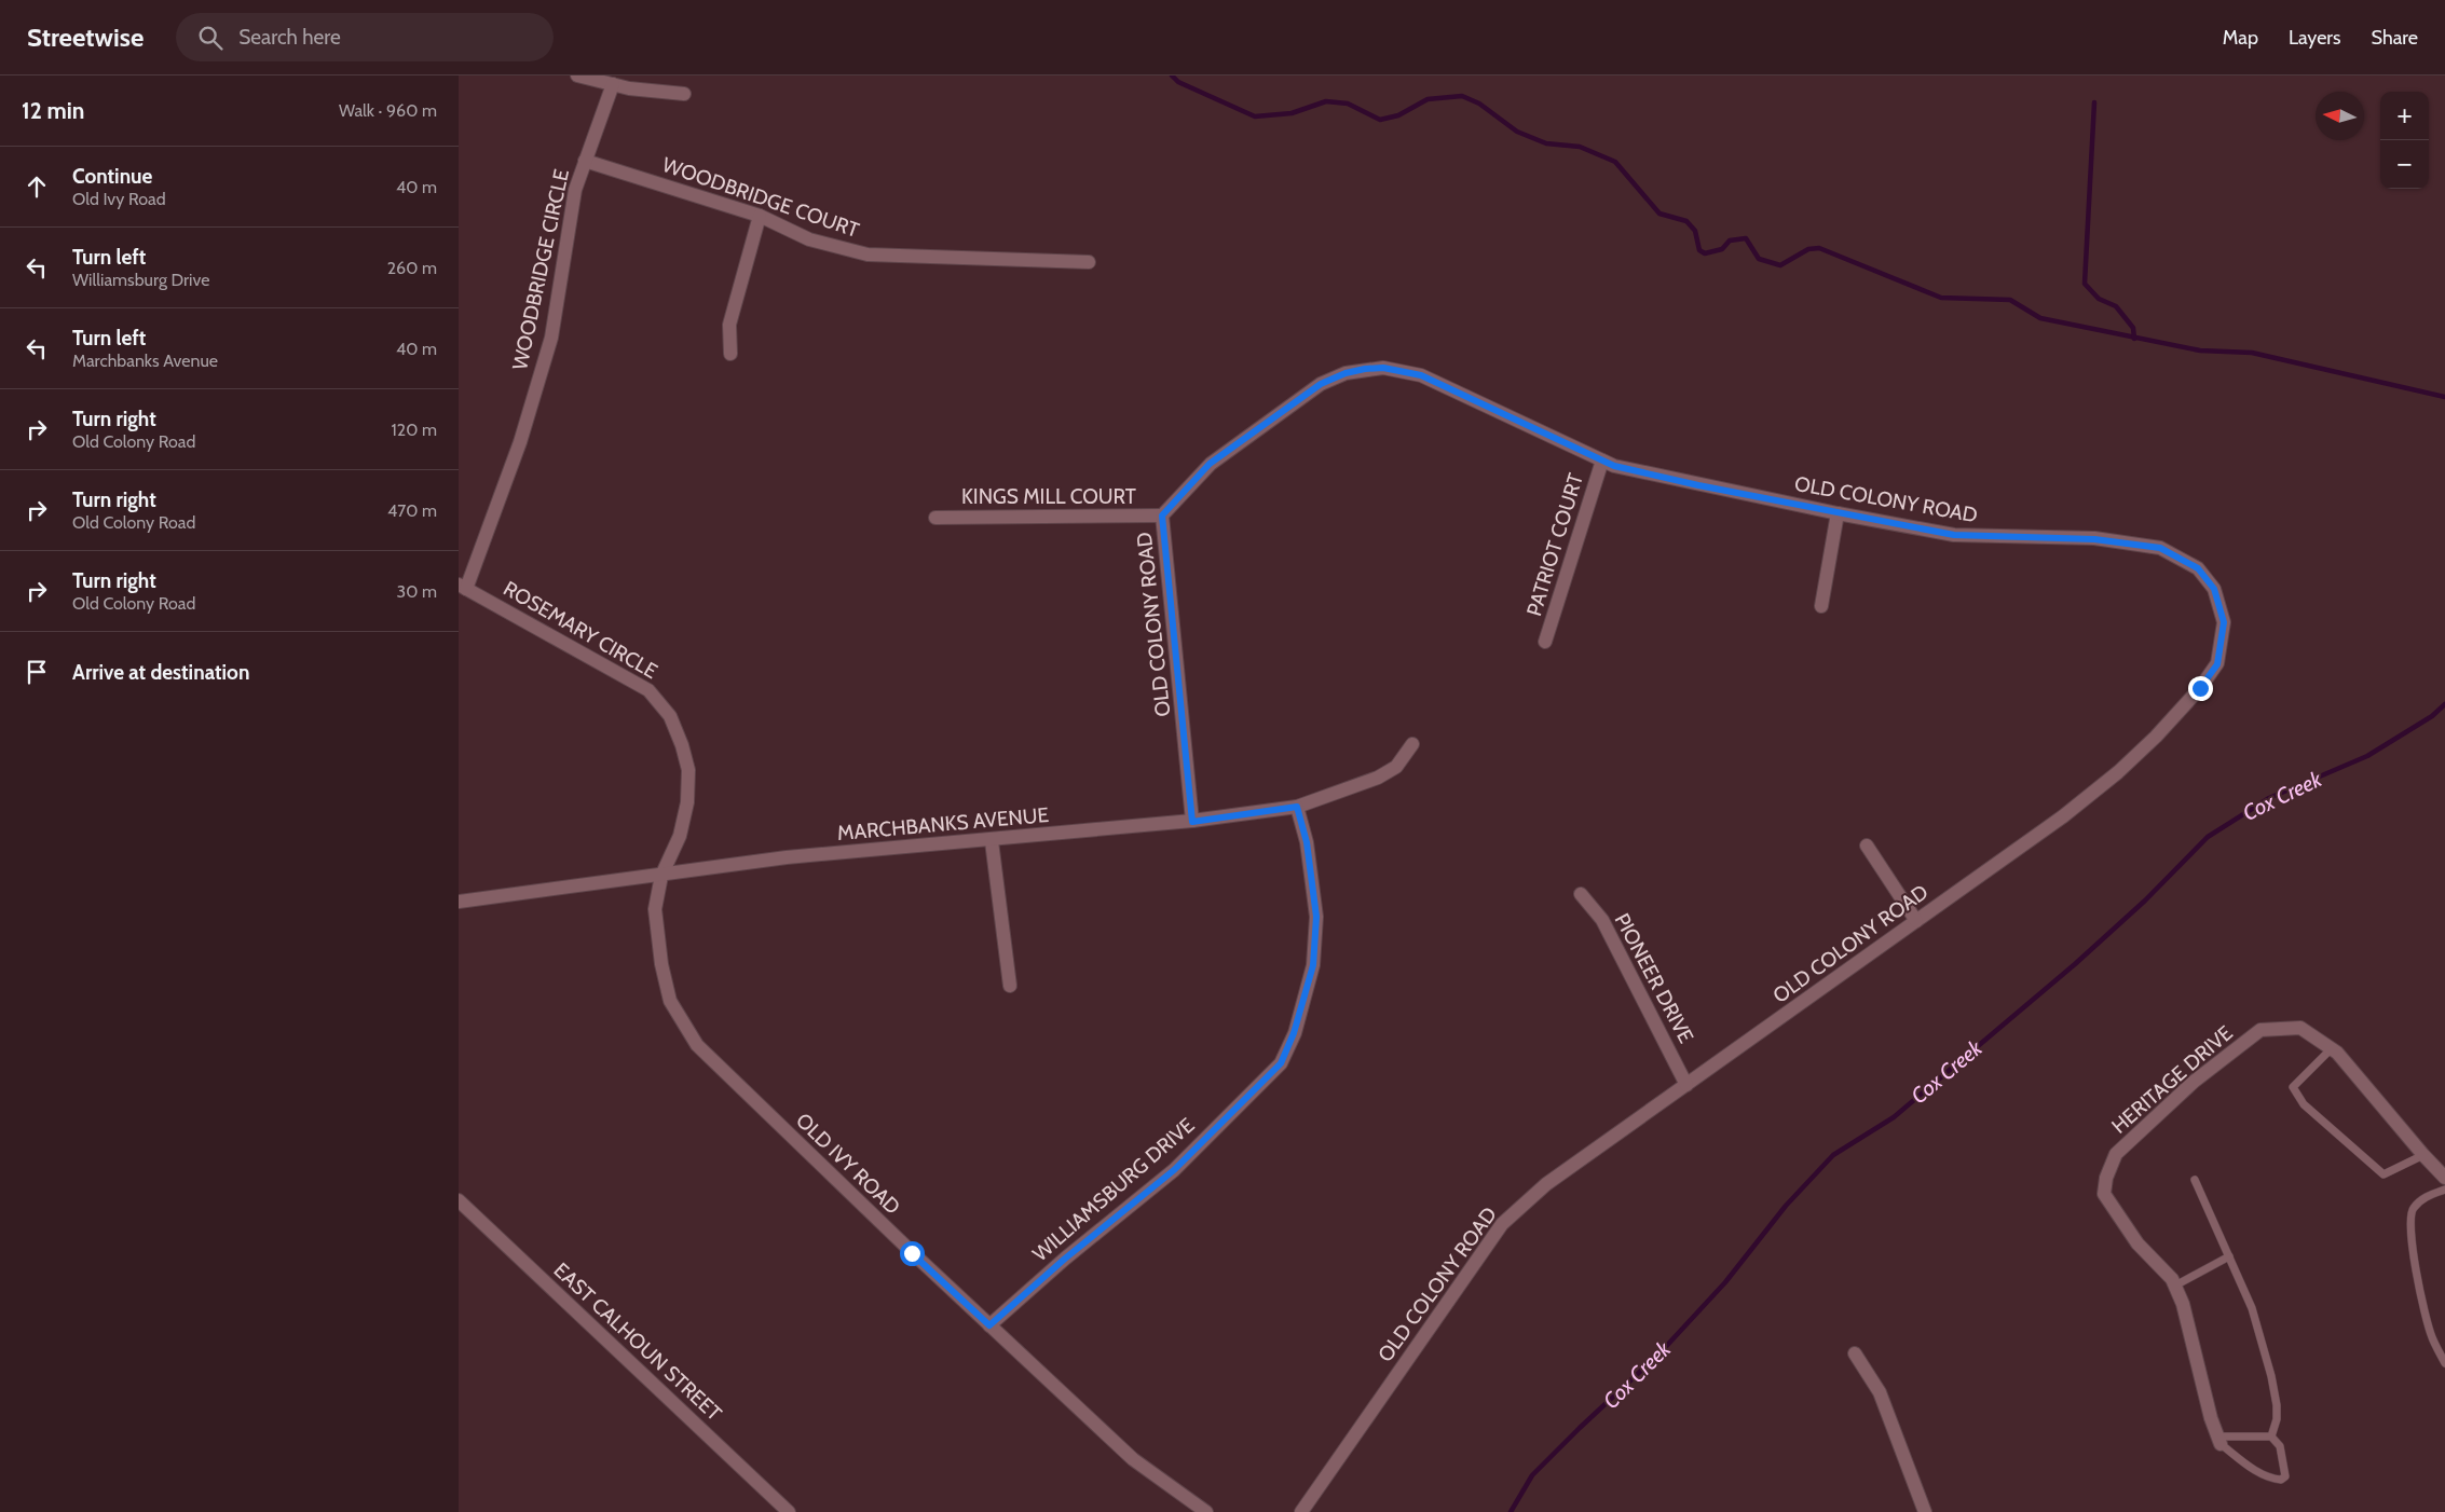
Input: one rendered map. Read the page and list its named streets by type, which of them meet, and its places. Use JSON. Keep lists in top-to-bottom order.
{
  "streets": {
    "street": [
      "WOODBRIDGE COURT",
      "WOODBRIDGE CIRCLE",
      "KINGS MILL COURT",
      "OLD COLONY ROAD",
      "PATRIOT COURT",
      "ROSEMARY CIRCLE",
      "MARCHBANKS AVENUE",
      "PIONEER DRIVE",
      "HERITAGE DRIVE",
      "OLD IVY ROAD",
      "WILLIAMSBURG DRIVE",
      "EAST CALHOUN STREET"
    ]
  },
  "crossings": [
    ["WOODBRIDGE COURT", "WOODBRIDGE CIRCLE"],
    ["WOODBRIDGE CIRCLE", "ROSEMARY CIRCLE"],
    ["KINGS MILL COURT", "OLD COLONY ROAD"],
    ["OLD COLONY ROAD", "PATRIOT COURT"],
    ["OLD COLONY ROAD", "MARCHBANKS AVENUE"],
    ["OLD COLONY ROAD", "PIONEER DRIVE"],
    ["ROSEMARY CIRCLE", "MARCHBANKS AVENUE"],
    ["ROSEMARY CIRCLE", "OLD IVY ROAD"],
    ["MARCHBANKS AVENUE", "OLD IVY ROAD"],
    ["MARCHBANKS AVENUE", "WILLIAMSBURG DRIVE"],
    ["OLD IVY ROAD", "WILLIAMSBURG DRIVE"]
  ],
  "water": ["Cox Creek"],
  "north": "left",
  "page": {
    "header": "Streetwise",
    "search": "Search here",
    "nav": ["Map", "Layers", "Share"],
    "heading": ["12 min", "Walk · 960 m"],
    "map_buttons": ["+", "−"],
    "list": [
      ["Continue", "Old Ivy Road", "40 m"],
      ["Turn left", "Williamsburg Drive", "260 m"],
      ["Turn left", "Marchbanks Avenue", "40 m"],
      ["Turn right", "Old Colony Road", "120 m"],
      ["Turn right", "Old Colony Road", "470 m"],
      ["Turn right", "Old Colony Road", "30 m"],
      "Arrive at destination"
    ]
  }
}
